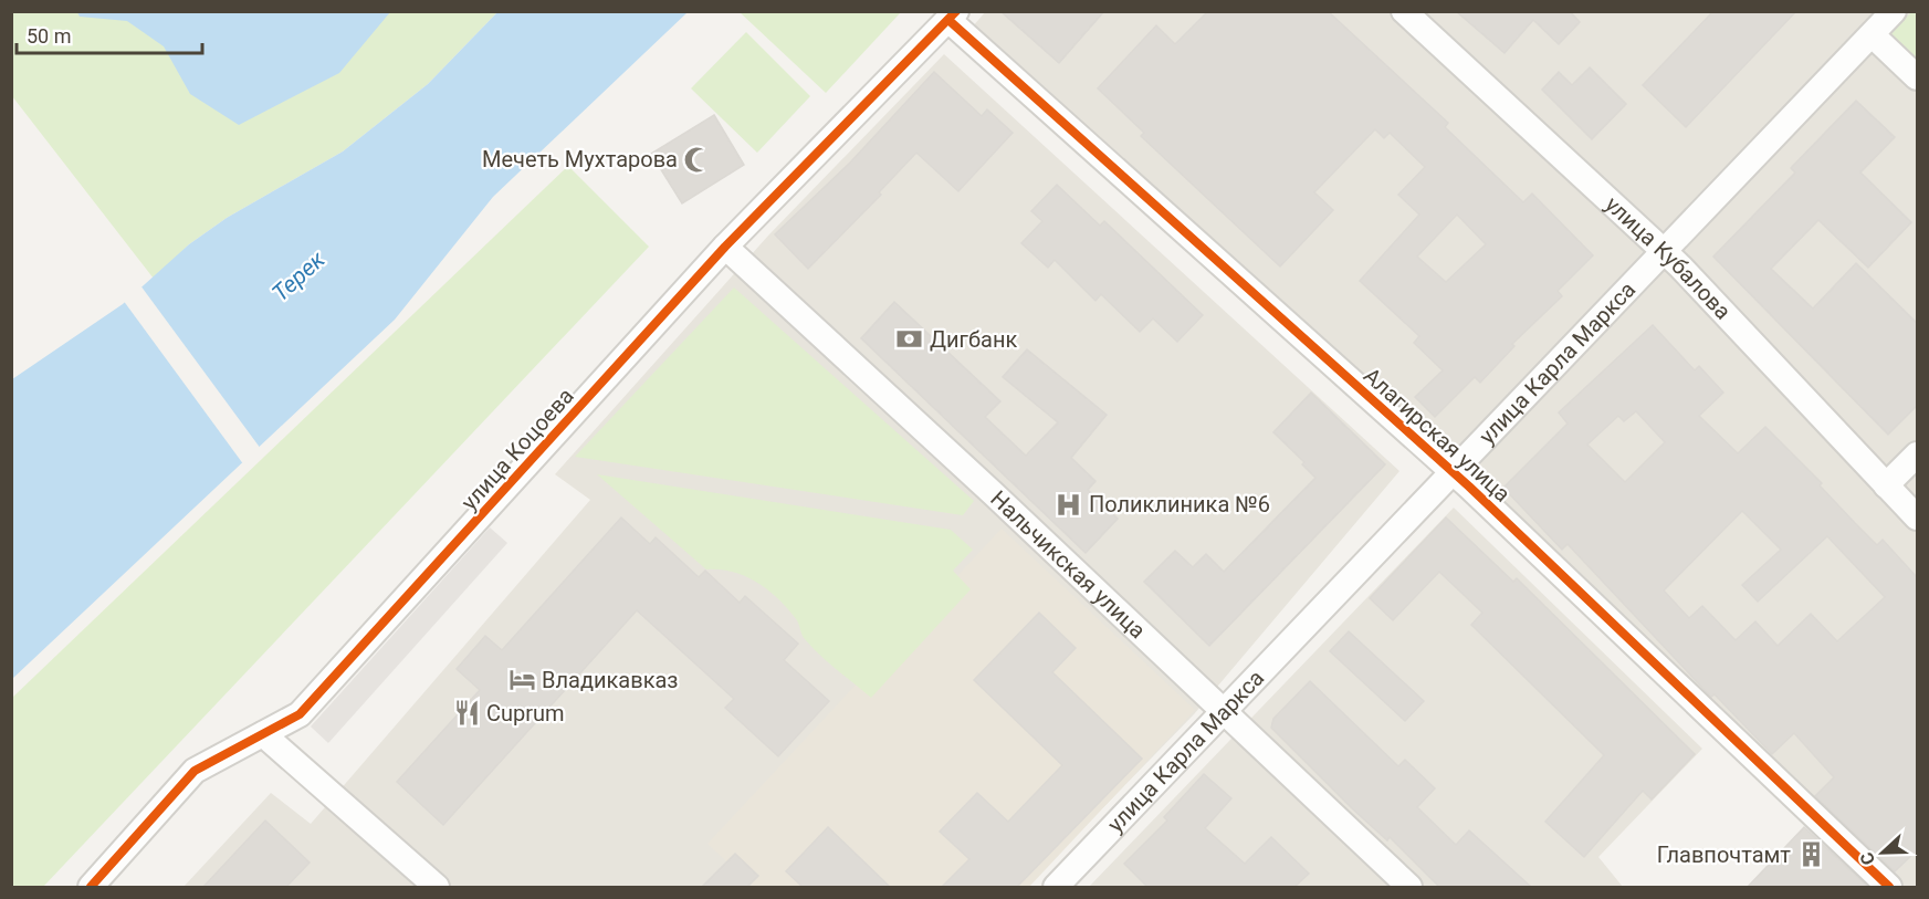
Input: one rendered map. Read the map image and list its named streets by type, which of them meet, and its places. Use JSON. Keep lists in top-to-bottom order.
{
  "streets": {
    "street": [
      "улица Кубалова",
      "улица Карла Маркса",
      "Алагирская улица",
      "улица Коцоева",
      "Нальчикская улица"
    ]
  },
  "crossings": [
    ["улица Кубалова", "улица Карла Маркса"],
    ["улица Карла Маркса", "Алагирская улица"],
    ["улица Карла Маркса", "Нальчикская улица"],
    ["Алагирская улица", "улица Коцоева"],
    ["улица Коцоева", "Нальчикская улица"]
  ],
  "water": ["Терек"],
  "places": {
    "mosque": ["Мечеть Мухтарова"],
    "bank": ["Дигбанк"],
    "hospital": ["Поликлиника №6"],
    "hotel": ["Владикавказ"],
    "restaurant": ["Cuprum"],
    "building": ["Главпочтамт"]
  },
  "scale_bar": "50 m",
  "north": "left"
}
